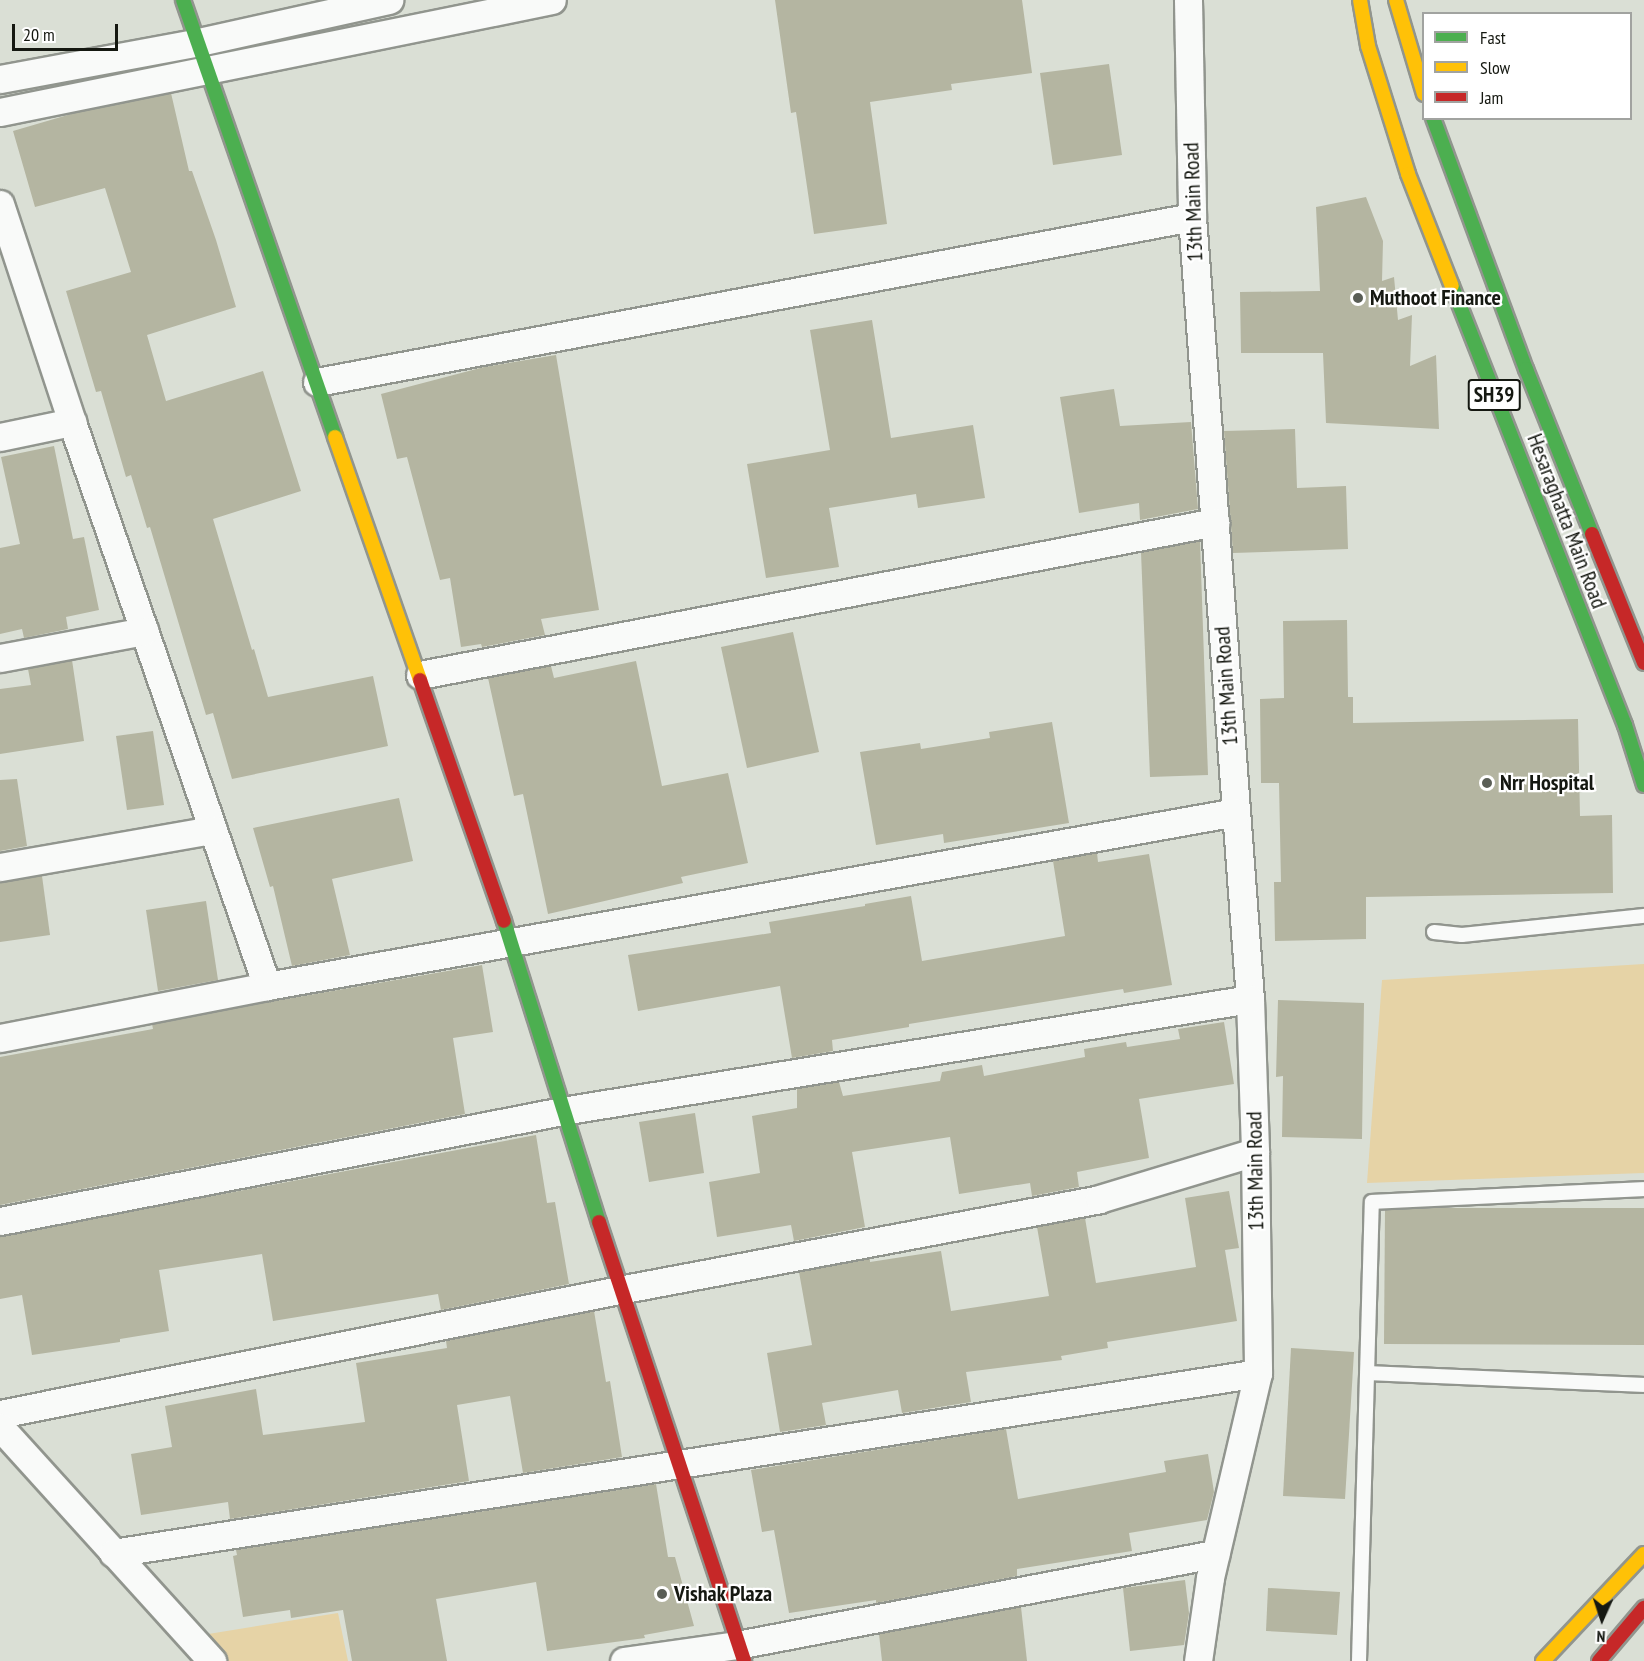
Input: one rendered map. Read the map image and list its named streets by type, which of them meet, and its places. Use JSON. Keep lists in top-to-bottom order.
{
  "streets": {
    "street": ["13th Main Road", "SH39", "Hesaraghatta Main Road"]
  },
  "places": ["Muthoot Finance", "Nrr Hospital", "Vishak Plaza"],
  "legend": ["Fast", "Slow", "Jam"],
  "scale_bar": "20 m",
  "north": "bottom"
}
